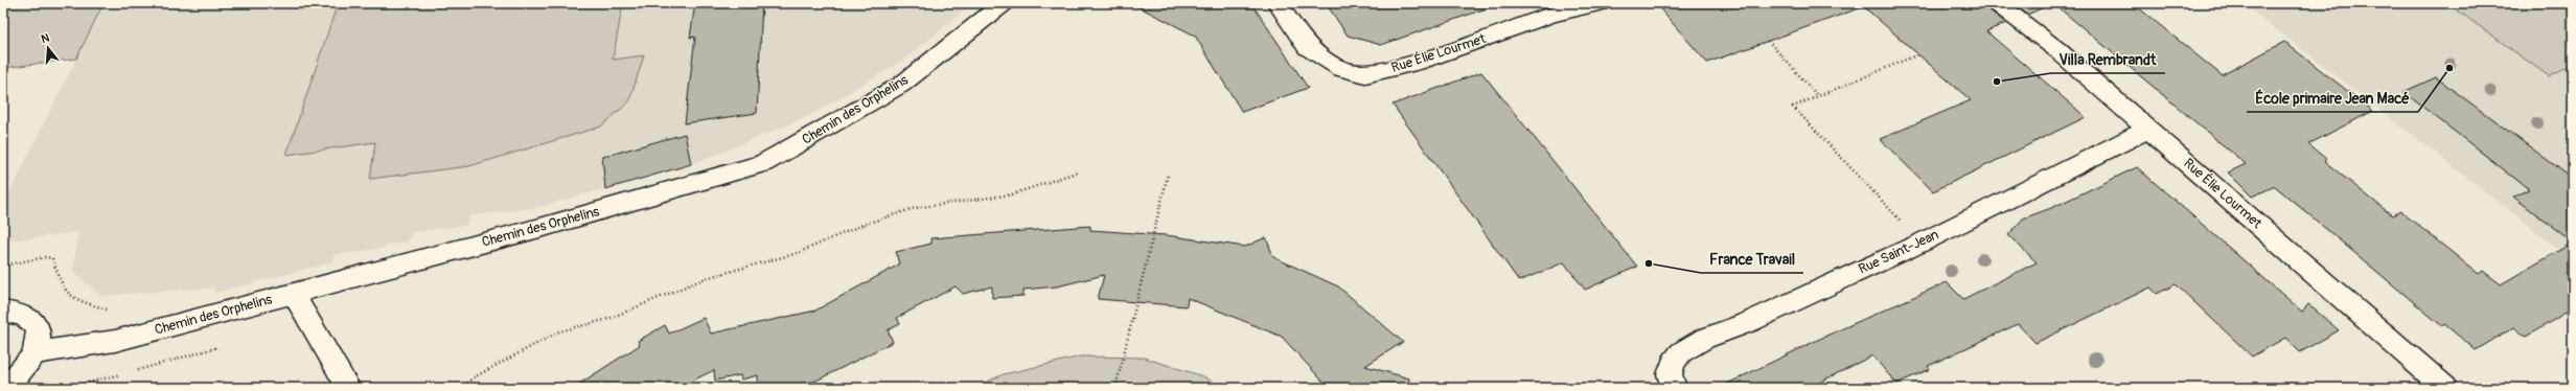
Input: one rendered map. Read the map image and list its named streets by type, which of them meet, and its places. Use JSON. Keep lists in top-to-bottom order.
{
  "streets": {
    "street": ["Rue Élie Lourmet", "Chemin des Orphelins", "Rue Saint-Jean"]
  },
  "crossings": [
    ["Rue Élie Lourmet", "Rue Saint-Jean"]
  ],
  "places": ["École primaire Jean Macé", "Villa Rembrandt", "France Travail"],
  "north": "top"
}
